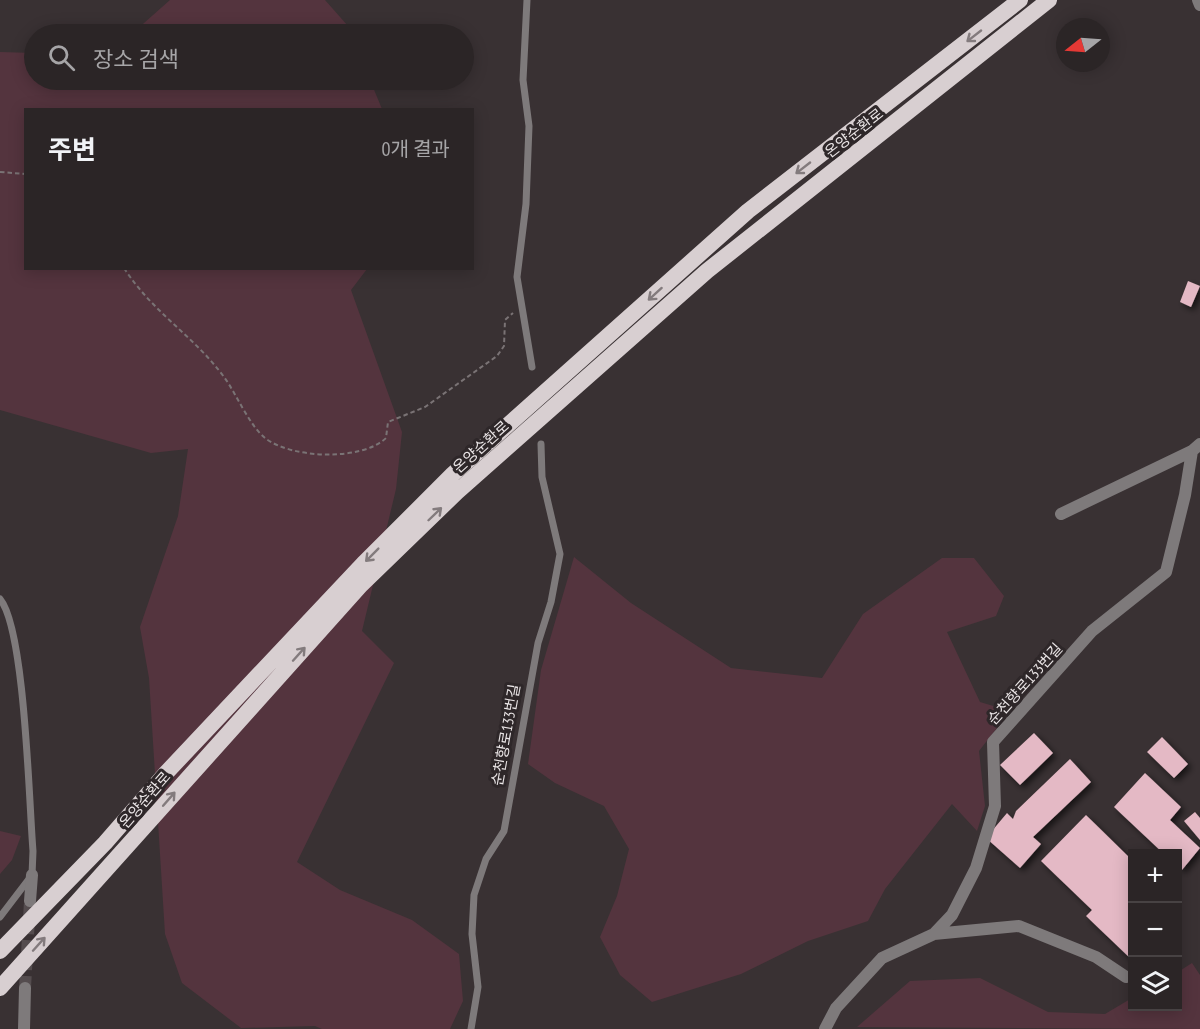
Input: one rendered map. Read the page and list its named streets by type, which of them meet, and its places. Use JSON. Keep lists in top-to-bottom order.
{
  "streets": {
    "highway": ["온양순환로"],
    "street": ["순천향로133번길"]
  },
  "north": "left",
  "page": {
    "search": "장소 검색",
    "heading": ["주변", "0개 결과"],
    "map_buttons": ["+", "−"]
  }
}
